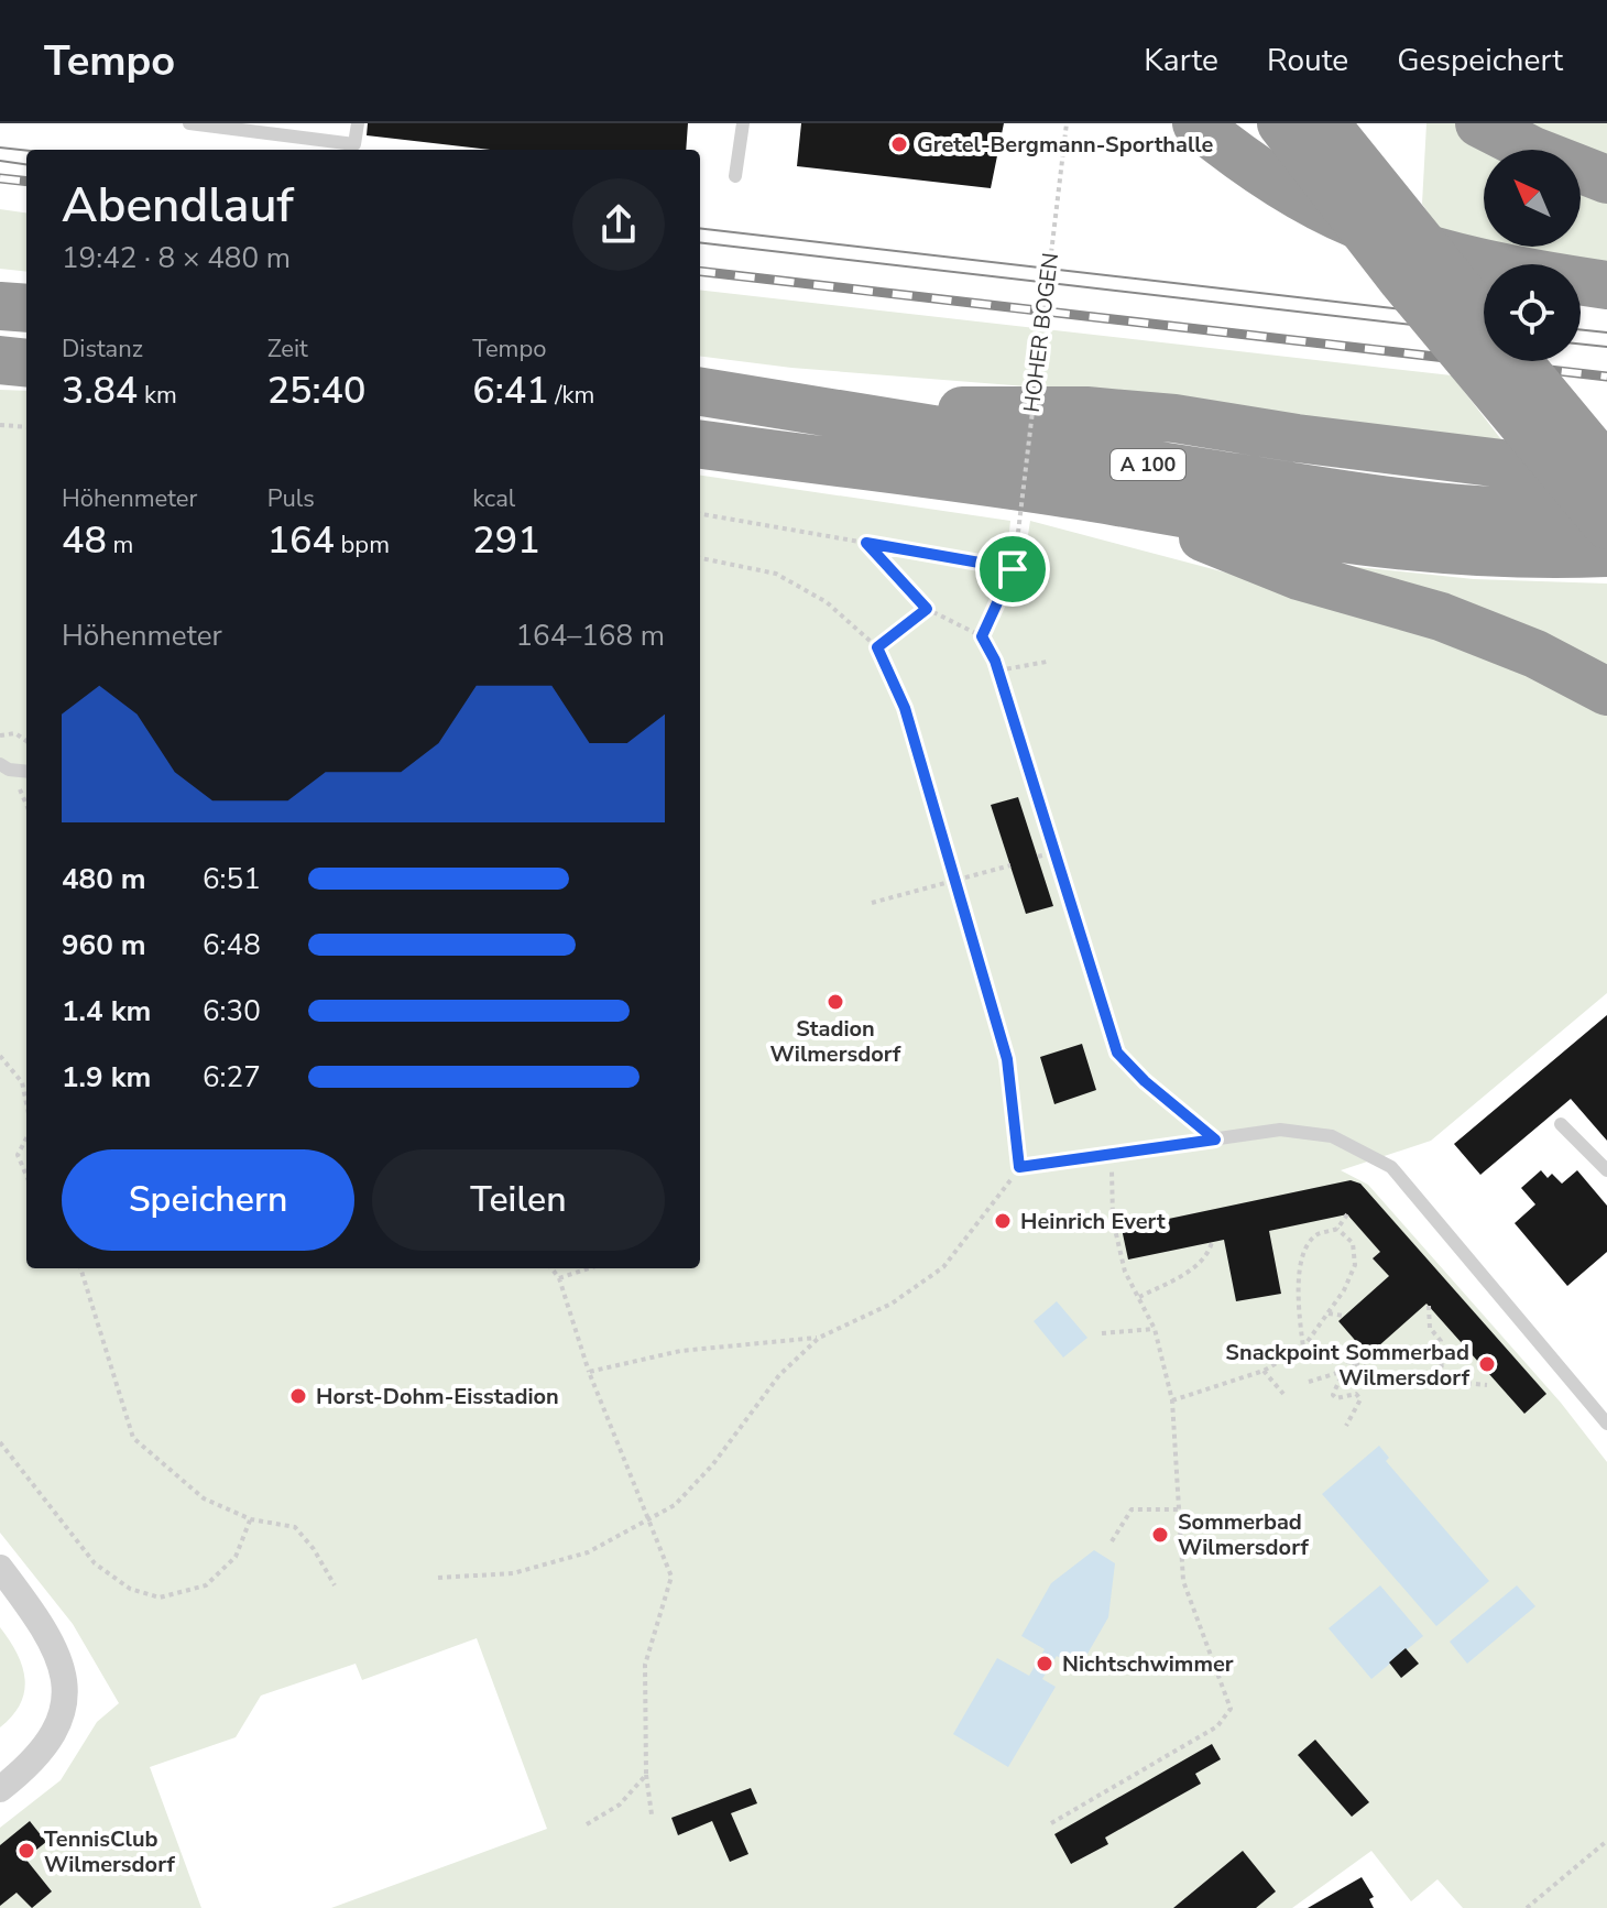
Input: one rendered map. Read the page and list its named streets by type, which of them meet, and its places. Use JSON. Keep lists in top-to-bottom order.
{
  "streets": {
    "highway": ["A 100"],
    "path": ["HOHER BOGEN"]
  },
  "places": [
    "Gretel-Bergmann-Sporthalle",
    "Stadion Wilmersdorf",
    "Heinrich Evert",
    "Snackpoint Sommerbad Wilmersdorf",
    "Horst-Dohm-Eisstadion",
    "Sommerbad Wilmersdorf",
    "Nichtschwimmer",
    "TennisClub Wilmersdorf"
  ],
  "north": "top left",
  "page": {
    "header": "Tempo",
    "nav": ["Karte", "Route", "Gespeichert"],
    "heading": ["Abendlauf", "19:42 · 8 × 480 m"],
    "stats": [
      ["Distanz", "3.84 km"],
      ["Zeit", "25:40"],
      ["Tempo", "6:41 /km"],
      ["Höhenmeter", "48 m"],
      ["Puls", "164 bpm"],
      ["kcal", "291"]
    ],
    "chart": ["Höhenmeter", "164–168 m"],
    "list": [
      {
        "name": "480 m",
        "note": "6:51"
      },
      {
        "name": "960 m",
        "note": "6:48"
      },
      {
        "name": "1.4 km",
        "note": "6:30"
      },
      {
        "name": "1.9 km",
        "note": "6:27"
      }
    ],
    "buttons": ["Speichern", "Teilen"]
  }
}
